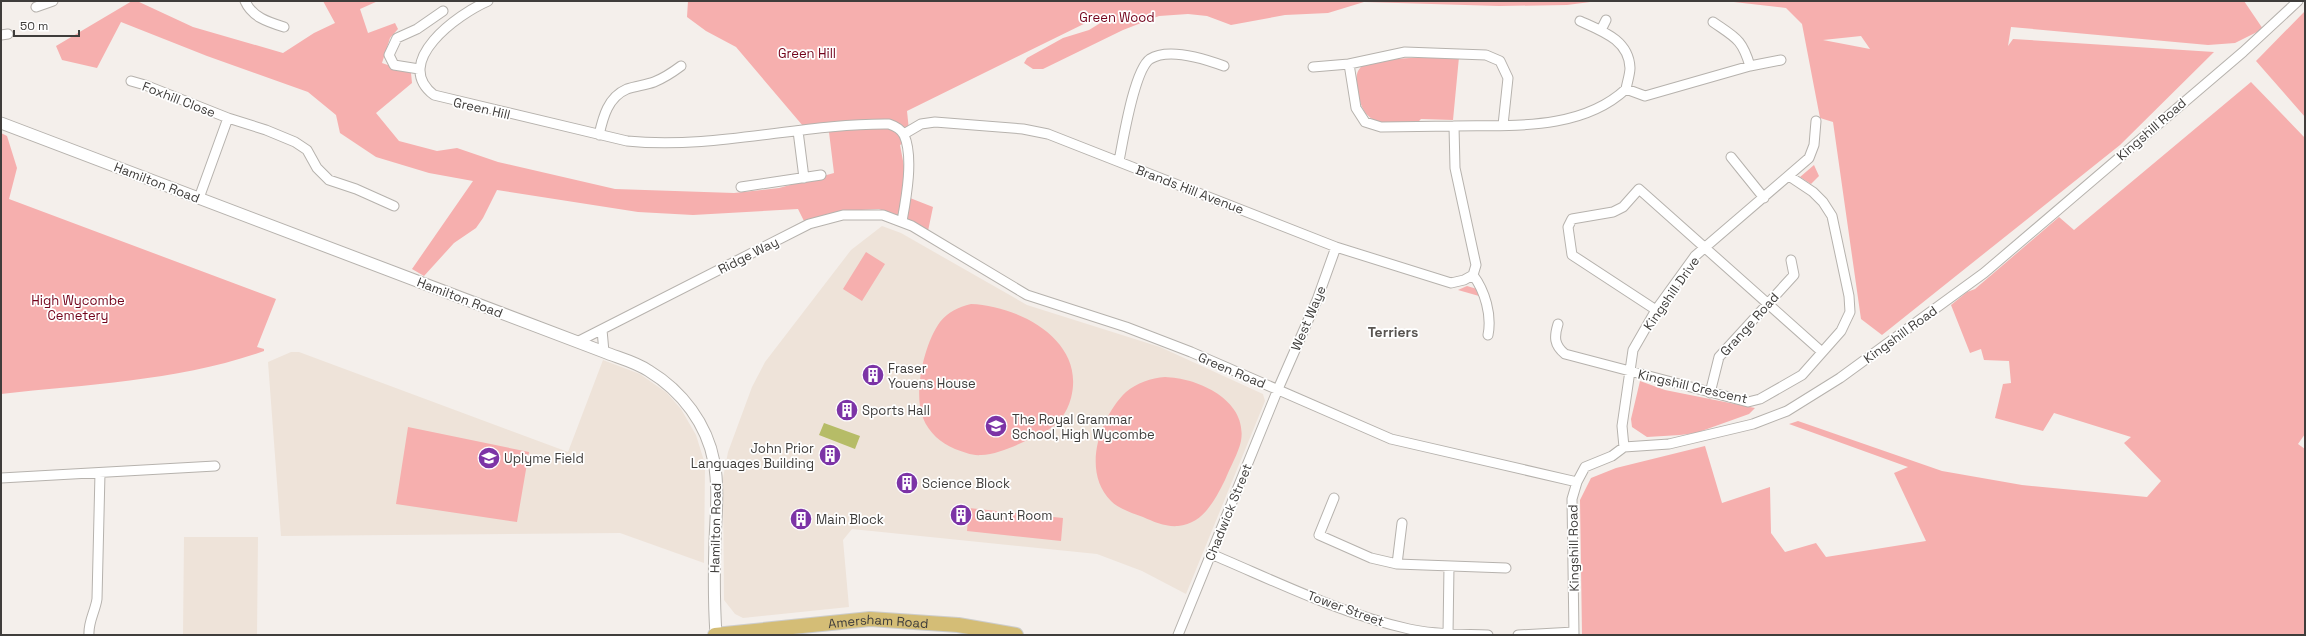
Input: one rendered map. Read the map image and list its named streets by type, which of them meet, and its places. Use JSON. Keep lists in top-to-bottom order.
{
  "streets": {
    "main road": ["Amersham Road"],
    "street": [
      "Foxhill Close",
      "Green Hill",
      "Kingshill Road",
      "Hamilton Road",
      "Brands Hill Avenue",
      "Ridge Way",
      "Kingshill Drive",
      "West Waye",
      "Grange Road",
      "Green Road",
      "Kingshill Crescent",
      "Chadwick Street",
      "Tower Street"
    ]
  },
  "crossings": [
    ["Foxhill Close", "Hamilton Road"],
    ["Green Hill", "Brands Hill Avenue"],
    ["Kingshill Road", "Kingshill Drive"],
    ["Kingshill Road", "Green Road"],
    ["Hamilton Road", "Ridge Way"],
    ["Hamilton Road", "Amersham Road"],
    ["Brands Hill Avenue", "West Waye"],
    ["Ridge Way", "Green Road"],
    ["Kingshill Drive", "Kingshill Crescent"],
    ["West Waye", "Green Road"],
    ["West Waye", "Chadwick Street"],
    ["Grange Road", "Kingshill Crescent"],
    ["Green Road", "Chadwick Street"],
    ["Chadwick Street", "Tower Street"]
  ],
  "districts": ["Terriers"],
  "parks": ["Green Wood", "Green Hill", "High Wycombe Cemetery"],
  "places": {
    "building": [
      "Fraser Youens House",
      "Sports Hall",
      "John Prior Languages Building",
      "Science Block",
      "Gaunt Room",
      "Main Block"
    ],
    "school or university": ["The Royal Grammar School, High Wycombe", "Uplyme Field"]
  },
  "scale_bar": "50 m"
}
